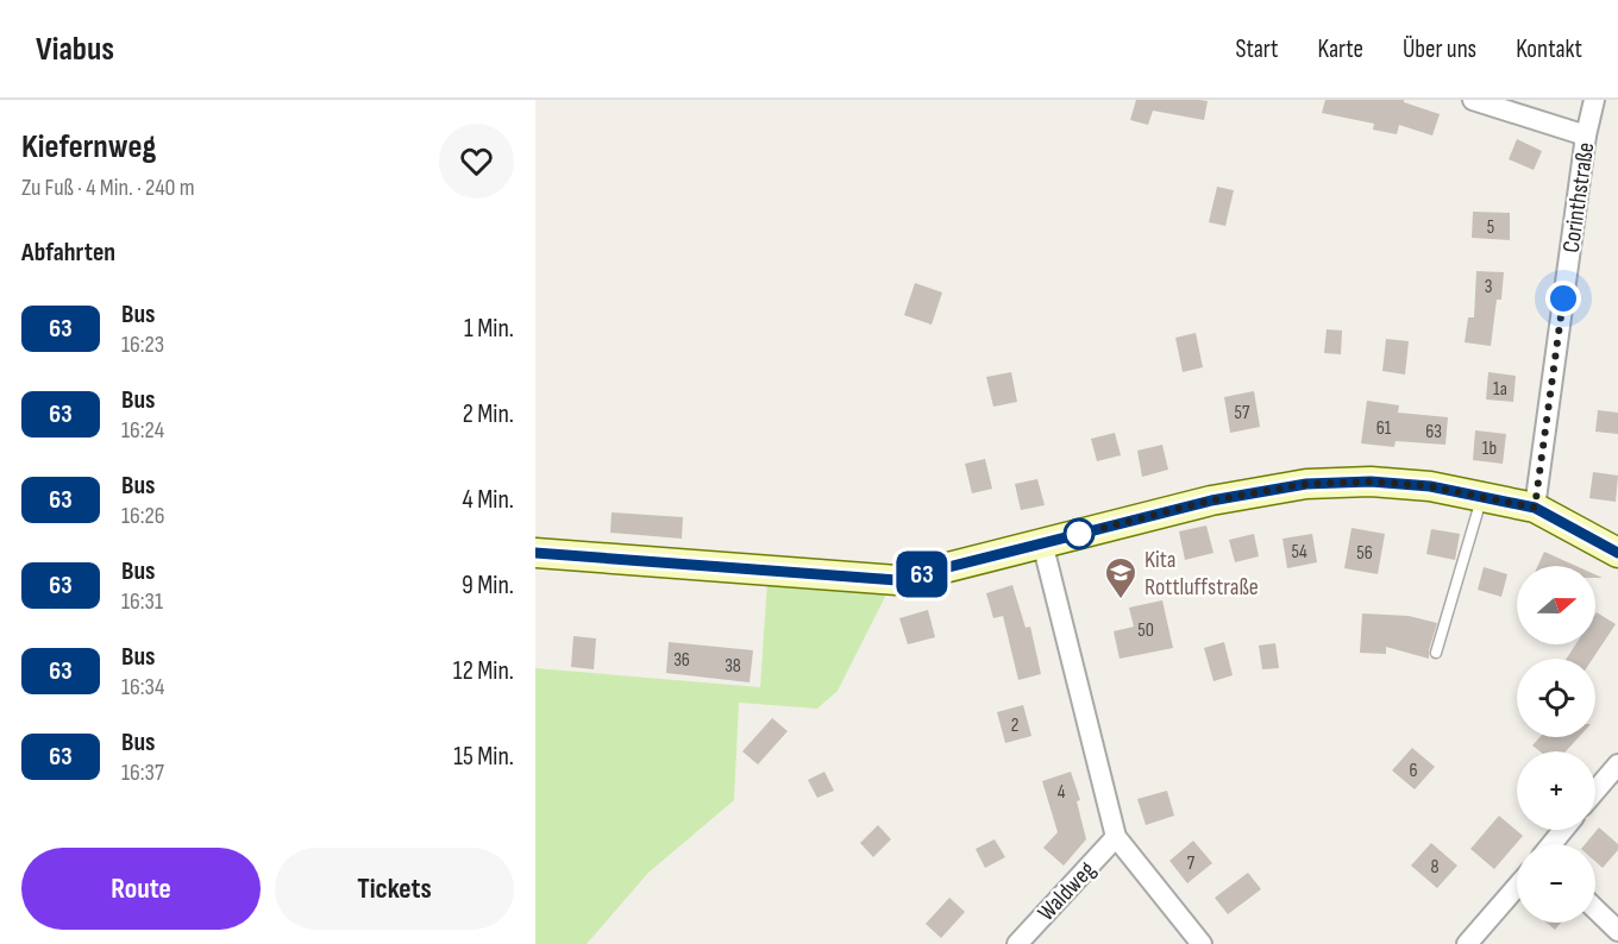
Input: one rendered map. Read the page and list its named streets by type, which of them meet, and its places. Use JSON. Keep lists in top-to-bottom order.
{
  "streets": {
    "street": ["Corinthstraße", "Waldweg"]
  },
  "places": {
    "school or university": ["Kita Rottluffstraße"]
  },
  "lines": ["bus line 63"],
  "house_numbers": [
    "5",
    "3",
    "1a",
    "57",
    "61",
    "63",
    "1b",
    "54",
    "56",
    "50",
    "36",
    "38",
    "2",
    "6",
    "4",
    "7",
    "8"
  ],
  "north": "right",
  "page": {
    "header": "Viabus",
    "nav": [
      "Start",
      "Karte",
      "Über uns",
      "Kontakt"
    ],
    "heading": [
      ["Kiefernweg", "Zu Fuß · 4 Min. · 240 m"],
      "Abfahrten"
    ],
    "on_map": "63",
    "list": [
      {
        "mark": "63",
        "name": "Bus",
        "note": "16:23",
        "value": "1 Min."
      },
      {
        "mark": "63",
        "name": "Bus",
        "note": "16:24",
        "value": "2 Min."
      },
      {
        "mark": "63",
        "name": "Bus",
        "note": "16:26",
        "value": "4 Min."
      },
      {
        "mark": "63",
        "name": "Bus",
        "note": "16:31",
        "value": "9 Min."
      },
      {
        "mark": "63",
        "name": "Bus",
        "note": "16:34",
        "value": "12 Min."
      },
      {
        "mark": "63",
        "name": "Bus",
        "note": "16:37",
        "value": "15 Min."
      }
    ],
    "map_buttons": ["+", "−"],
    "buttons": ["Route", "Tickets"]
  }
}
